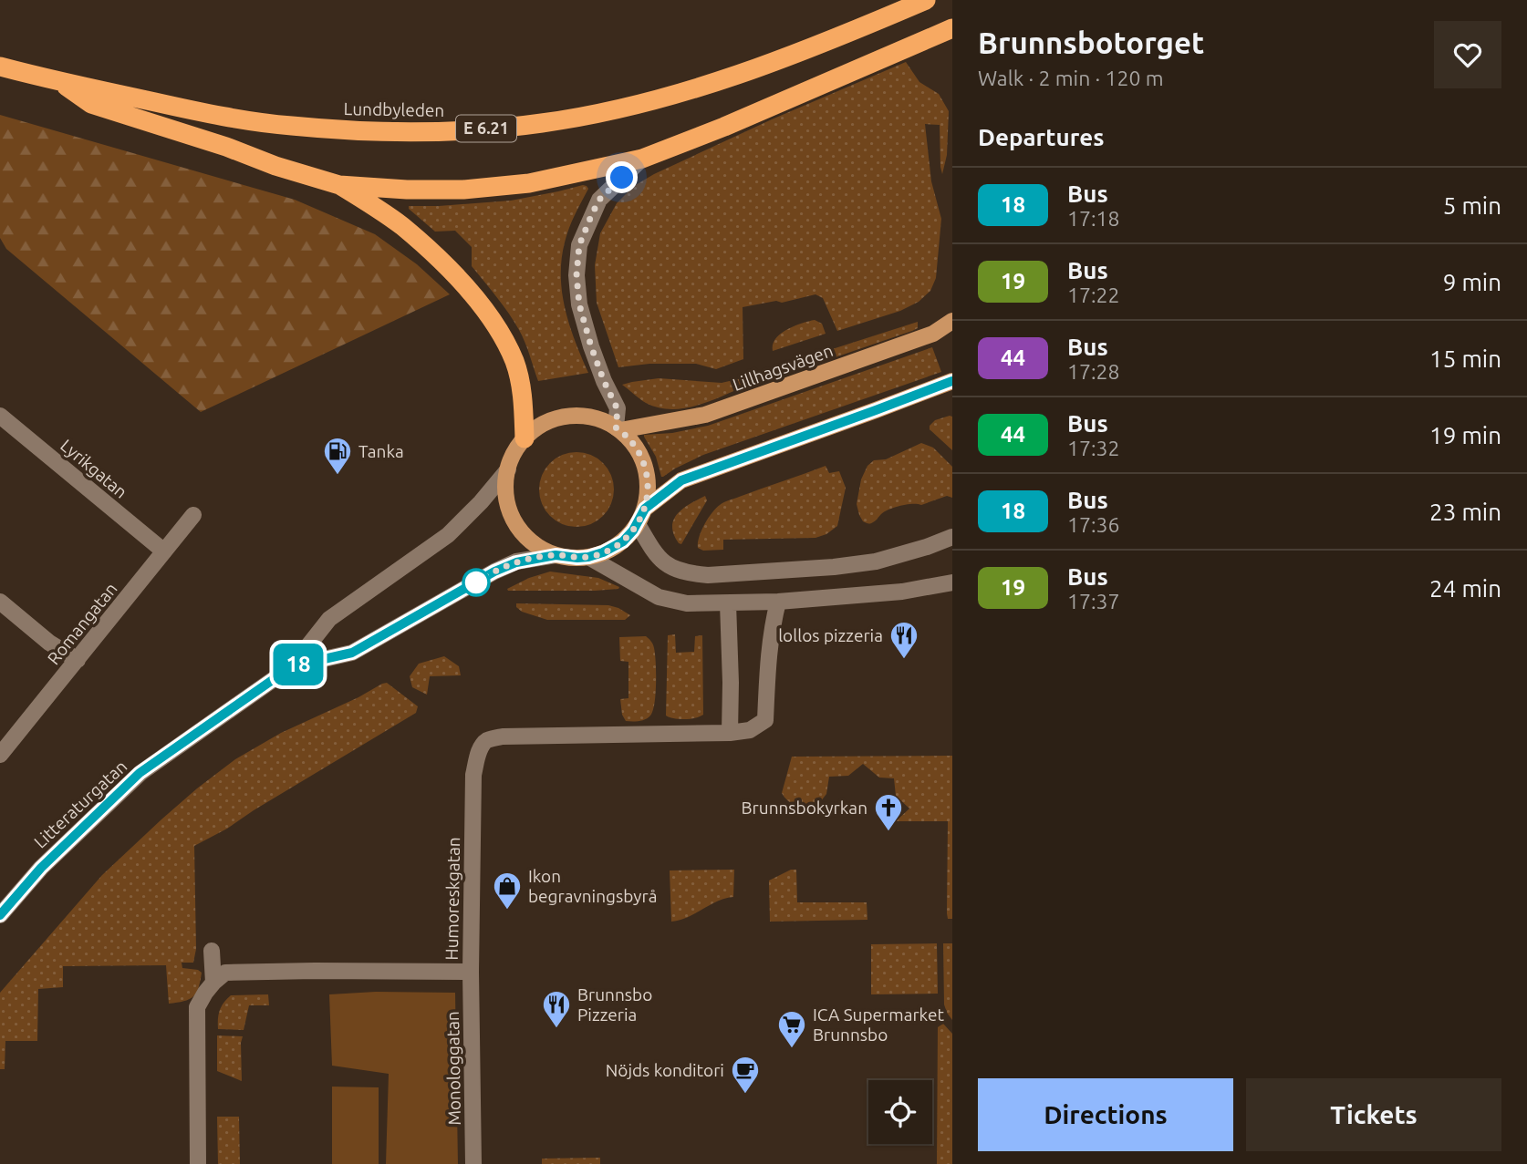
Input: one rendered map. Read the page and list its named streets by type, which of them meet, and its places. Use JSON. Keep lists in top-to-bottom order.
{
  "streets": {
    "highway": ["Lundbyleden", "E 6.21"],
    "main road": ["Lillhagsvägen"],
    "street": [
      "Lyrikgatan",
      "Romangatan",
      "Litteraturgatan",
      "Humoreskgatan",
      "Monologgatan"
    ]
  },
  "crossings": [
    ["Lundbyleden", "E 6.21"],
    ["E 6.21", "Lillhagsvägen"],
    ["E 6.21", "Litteraturgatan"],
    ["Lillhagsvägen", "Litteraturgatan"],
    ["Lyrikgatan", "Romangatan"],
    ["Humoreskgatan", "Monologgatan"]
  ],
  "places": {
    "fuel station": ["Tanka"],
    "restaurant": ["lollos pizzeria", "Brunnsbo Pizzeria"],
    "church": ["Brunnsbokyrkan"],
    "shop": ["Ikon begravningsbyrå"],
    "supermarket": ["ICA Supermarket Brunnsbo"],
    "cafe": ["Nöjds konditori"]
  },
  "lines": ["bus line 18"],
  "page": {
    "on_map": "18",
    "heading": [
      ["Brunnsbotorget", "Walk · 2 min · 120 m"],
      "Departures"
    ],
    "list": [
      {
        "mark": "18",
        "name": "Bus",
        "note": "17:18",
        "value": "5 min"
      },
      {
        "mark": "19",
        "name": "Bus",
        "note": "17:22",
        "value": "9 min"
      },
      {
        "mark": "44",
        "name": "Bus",
        "note": "17:28",
        "value": "15 min"
      },
      {
        "mark": "44",
        "name": "Bus",
        "note": "17:32",
        "value": "19 min"
      },
      {
        "mark": "18",
        "name": "Bus",
        "note": "17:36",
        "value": "23 min"
      },
      {
        "mark": "19",
        "name": "Bus",
        "note": "17:37",
        "value": "24 min"
      }
    ],
    "buttons": ["Directions", "Tickets"]
  }
}
